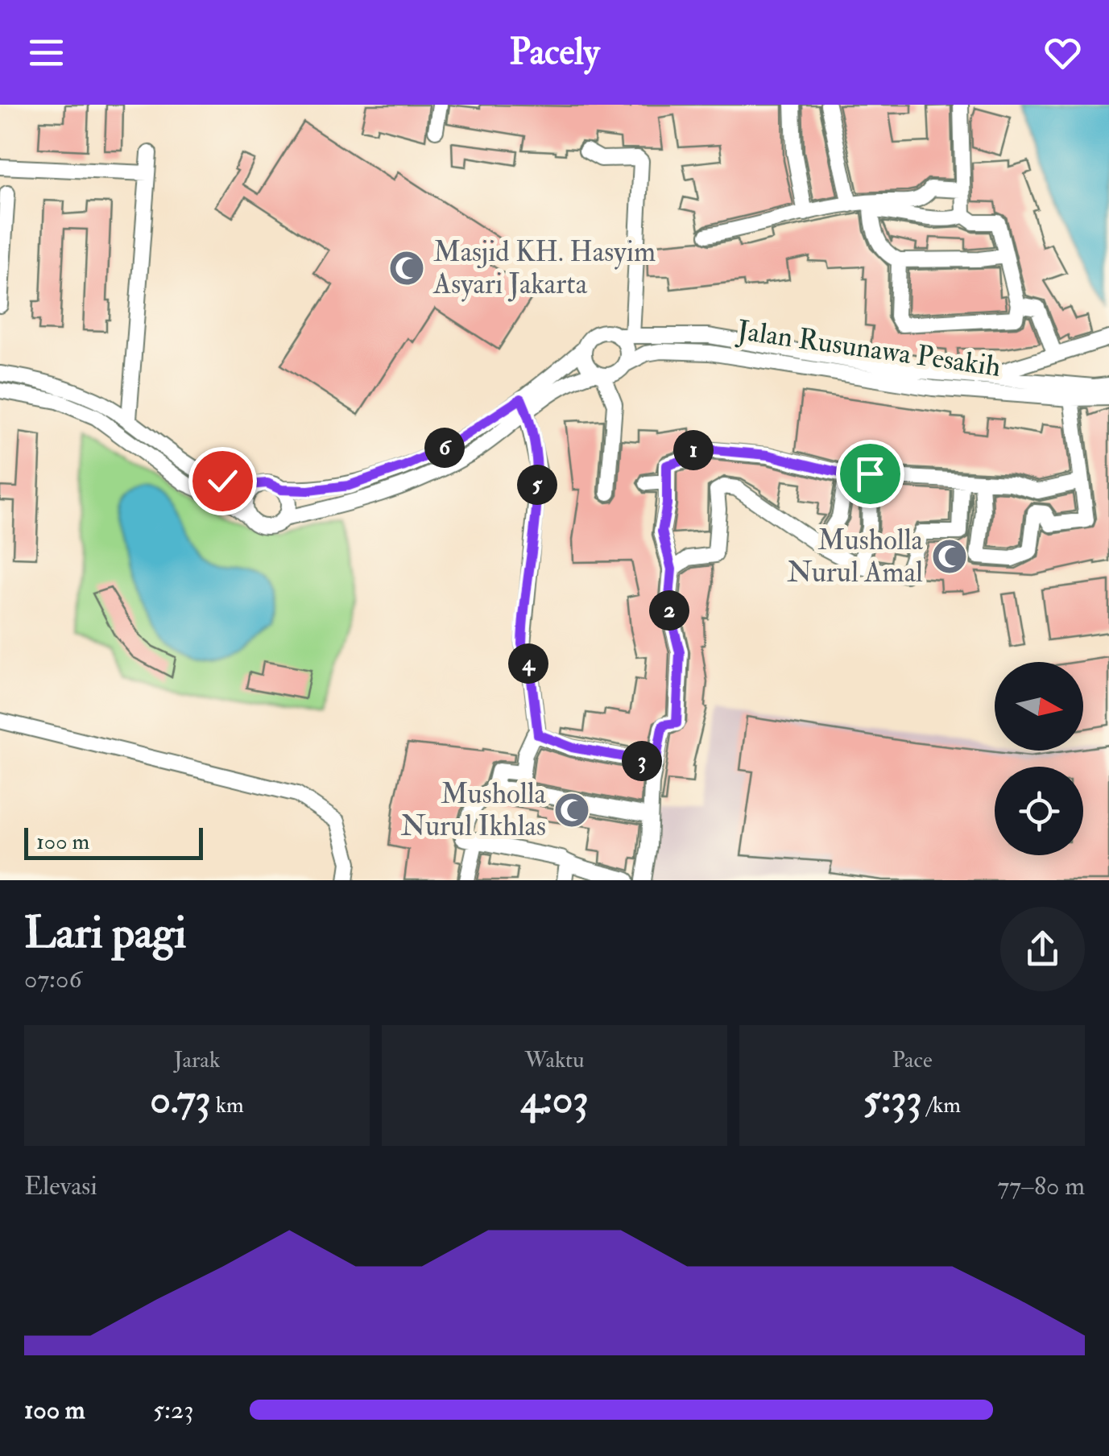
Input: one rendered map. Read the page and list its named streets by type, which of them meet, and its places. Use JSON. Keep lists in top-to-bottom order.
{
  "streets": {
    "street": ["Jalan Rusunawa Pesakih"]
  },
  "places": {
    "mosque": ["Masjid KH. Hasyim Asyari Jakarta", "Musholla Nurul Amal", "Musholla Nurul Ikhlas"]
  },
  "scale_bar": "100 m",
  "north": "right",
  "page": {
    "header": "Pacely",
    "pins": [
      "6",
      "1",
      "5",
      "2",
      "4",
      "3"
    ],
    "scale": "100 m",
    "heading": ["Lari pagi", "07:06"],
    "stats": [
      ["Jarak", "0.73 km"],
      ["Waktu", "4:03"],
      ["Pace", "5:33 /km"]
    ],
    "chart": ["Elevasi", "77–80 m"],
    "list": [
      {
        "name": "100 m",
        "note": "5:23"
      }
    ]
  }
}
